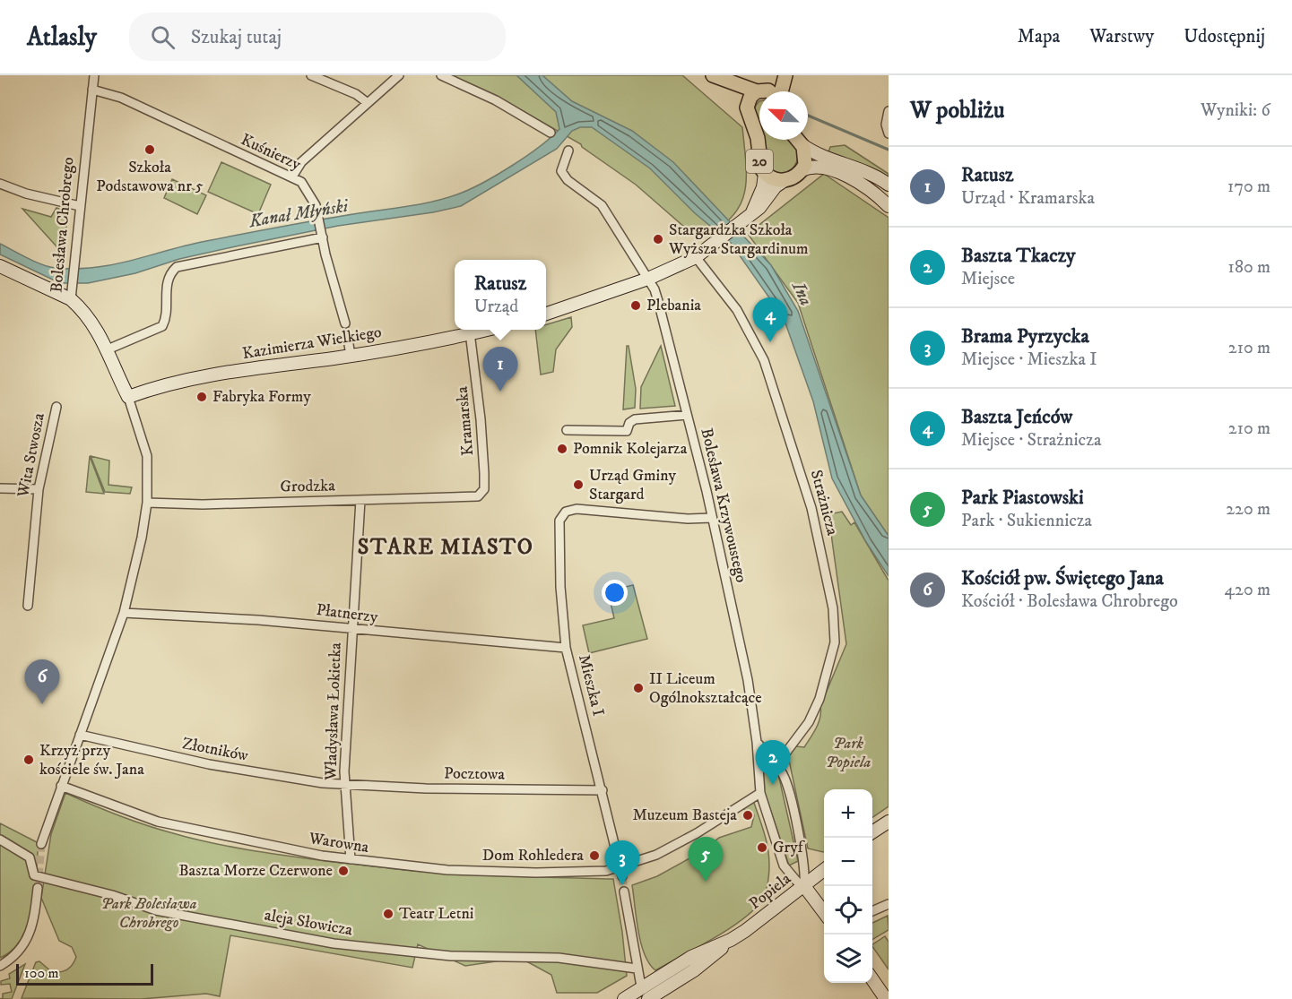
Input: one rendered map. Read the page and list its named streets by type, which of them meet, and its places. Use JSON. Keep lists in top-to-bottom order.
{
  "streets": {
    "main road": ["20"],
    "street": [
      "Kuśnierzy",
      "Bolesława Chrobrego",
      "Kazimierza Wielkiego",
      "Kramarska",
      "Wita Stwosza",
      "Grodzka",
      "Strażnicza",
      "Bolesława Krzywoustego",
      "Płatnerzy",
      "Mieszka I",
      "Władysława Łokietka",
      "Złotników",
      "Pocztowa",
      "Warowna",
      "Popiela",
      "aleja Słowicza"
    ]
  },
  "crossings": [
    ["Kuśnierzy", "Bolesława Chrobrego"],
    ["Bolesława Chrobrego", "Kazimierza Wielkiego"],
    ["Bolesława Chrobrego", "Grodzka"],
    ["Bolesława Chrobrego", "Płatnerzy"],
    ["Bolesława Chrobrego", "Złotników"],
    ["Bolesława Chrobrego", "Warowna"],
    ["Kazimierza Wielkiego", "Kramarska"],
    ["Kramarska", "Grodzka"],
    ["Grodzka", "Władysława Łokietka"],
    ["Bolesława Krzywoustego", "Mieszka I"],
    ["Bolesława Krzywoustego", "Warowna"],
    ["Bolesława Krzywoustego", "Popiela"],
    ["Płatnerzy", "Mieszka I"],
    ["Płatnerzy", "Władysława Łokietka"],
    ["Mieszka I", "Pocztowa"],
    ["Mieszka I", "Warowna"],
    ["Władysława Łokietka", "Złotników"],
    ["Władysława Łokietka", "Pocztowa"],
    ["Władysława Łokietka", "Warowna"],
    ["Złotników", "Pocztowa"]
  ],
  "districts": ["STARE MIASTO"],
  "water": ["Kanał Młyński", "Ina"],
  "parks": ["Park Popiela", "Park Bolesława Chrobrego"],
  "places": [
    "Szkoła Podstawowa nr 5",
    "Stargardzka Szkoła Wyższa Stargardinum",
    "Plebania",
    "Fabryka Formy",
    "Pomnik Kolejarza",
    "Urząd Gminy Stargard",
    "II Liceum Ogólnokształcące",
    "Krzyż przy kościele św. Jana",
    "Muzeum Basteja",
    "Gryf",
    "Dom Rohledera",
    "Baszta Morze Czerwone",
    "Teatr Letni"
  ],
  "scale_bar": "100 m",
  "north": "top left",
  "page": {
    "header": "Atlasly",
    "search": "Szukaj tutaj",
    "nav": ["Mapa", "Warstwy", "Udostępnij"],
    "heading": ["W pobliżu", "Wyniki: 6"],
    "list": [
      {
        "mark": "1",
        "name": "Ratusz",
        "note": "Urząd · Kramarska",
        "value": "170 m"
      },
      {
        "mark": "2",
        "name": "Baszta Tkaczy",
        "note": "Miejsce",
        "value": "180 m"
      },
      {
        "mark": "3",
        "name": "Brama Pyrzycka",
        "note": "Miejsce · Mieszka I",
        "value": "210 m"
      },
      {
        "mark": "4",
        "name": "Baszta Jeńców",
        "note": "Miejsce · Strażnicza",
        "value": "210 m"
      },
      {
        "mark": "5",
        "name": "Park Piastowski",
        "note": "Park · Sukiennicza",
        "value": "220 m"
      },
      {
        "mark": "6",
        "name": "Kościół pw. Świętego Jana",
        "note": "Kościół · Bolesława Chrobrego",
        "value": "420 m"
      }
    ],
    "popup": ["Ratusz", "Urząd"],
    "pins": [
      "4",
      "1",
      "6",
      "2",
      "5",
      "3"
    ],
    "map_buttons": ["+", "−"],
    "scale": "100 m"
  }
}
